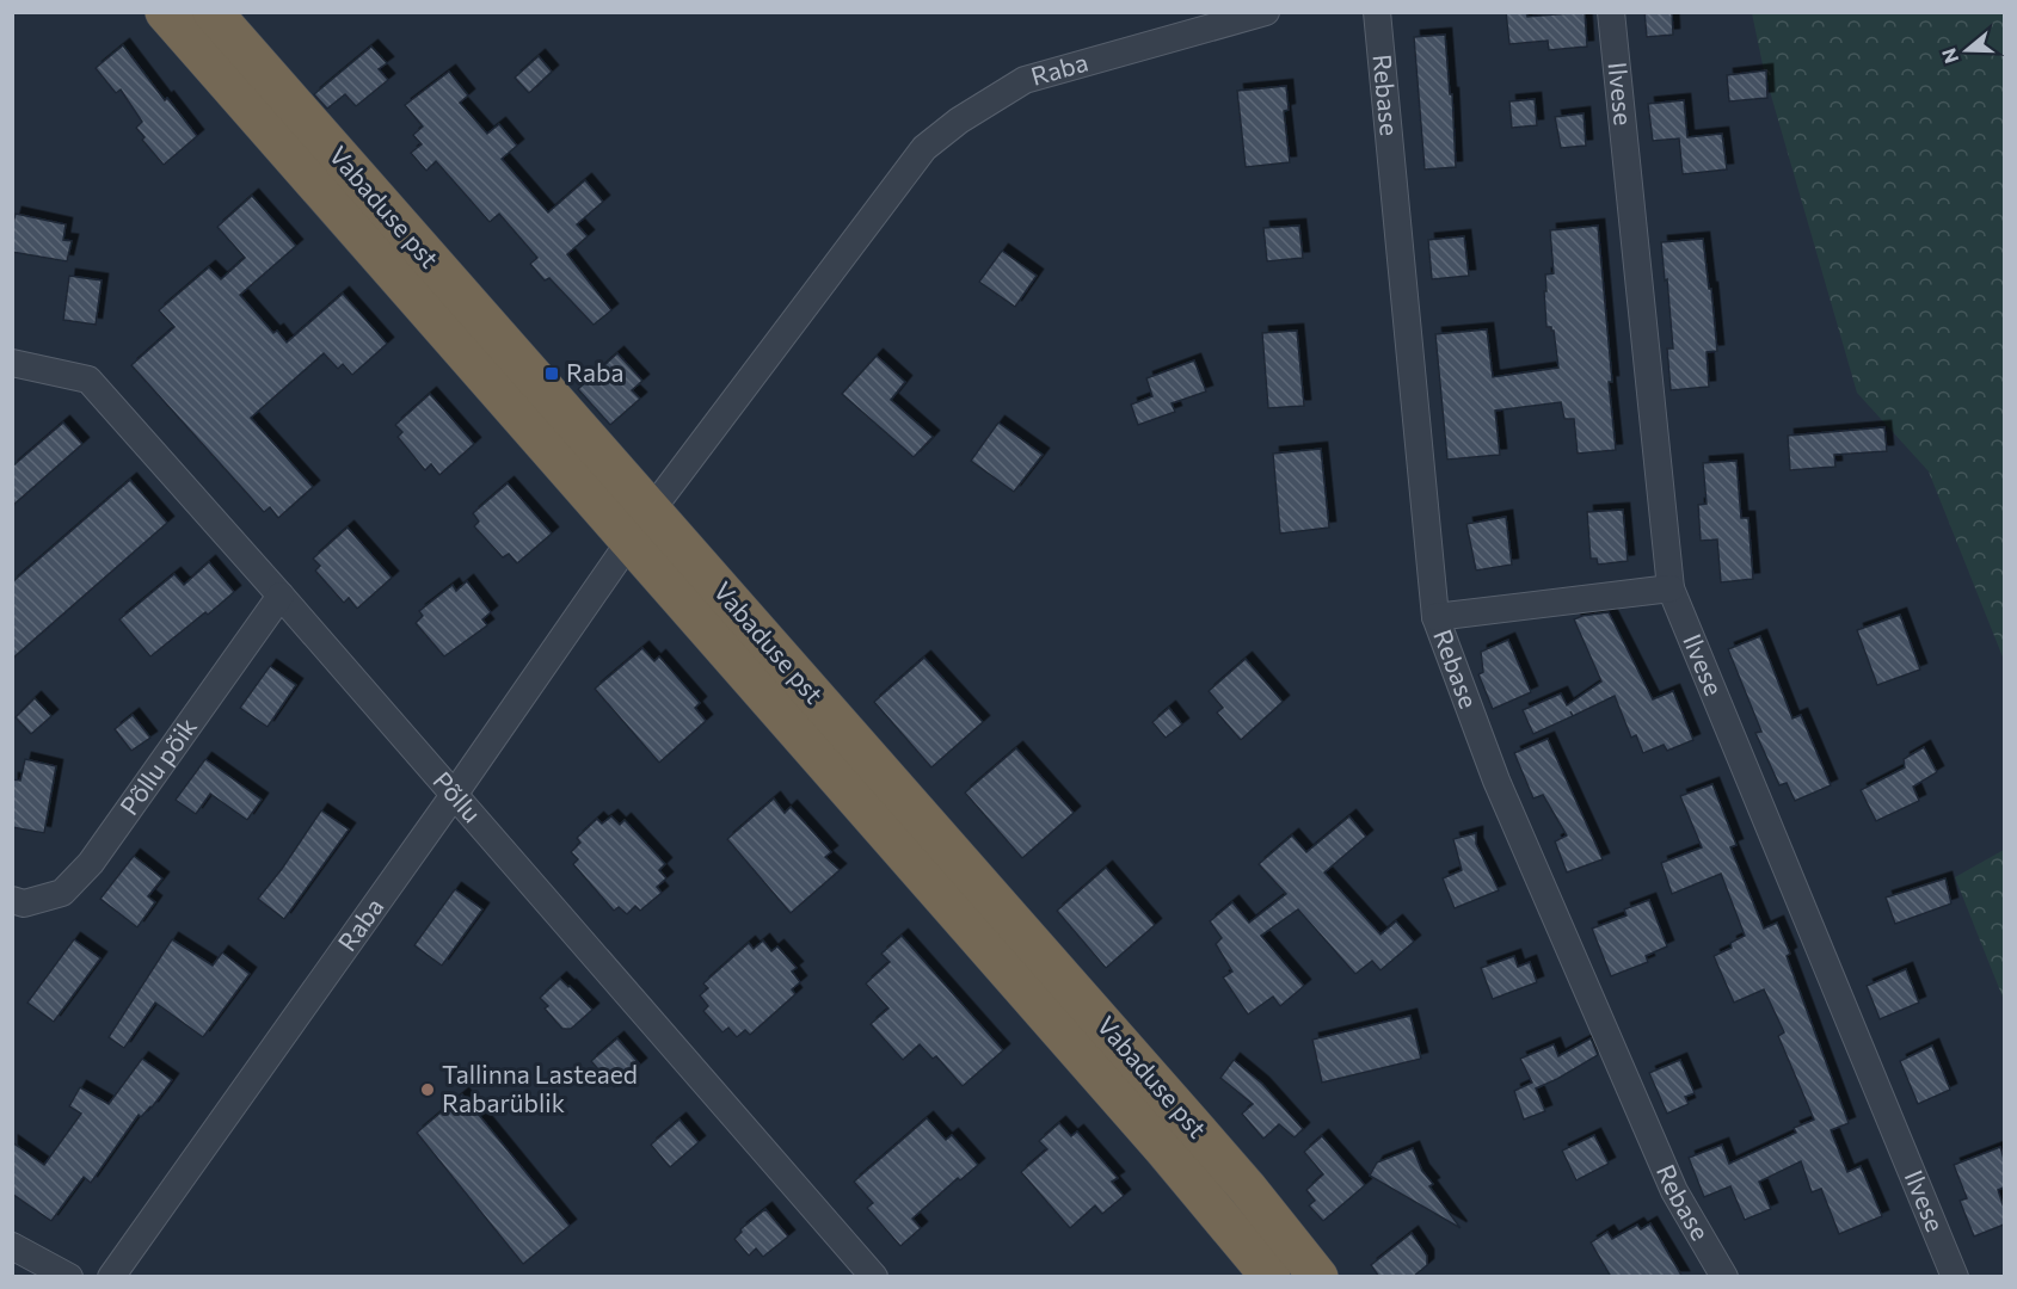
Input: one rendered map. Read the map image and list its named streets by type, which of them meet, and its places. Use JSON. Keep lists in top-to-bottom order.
{
  "streets": {
    "highway": ["Vabaduse pst"],
    "street": [
      "Raba",
      "Ilvese",
      "Rebase",
      "Põllu põik",
      "Põllu"
    ]
  },
  "crossings": [
    ["Raba", "Vabaduse pst"],
    ["Raba", "Põllu"],
    ["Põllu põik", "Põllu"]
  ],
  "places": {
    "transit": ["Raba"],
    "other": ["Tallinna Lasteaed Rabarüblik"]
  },
  "north": "left"
}
